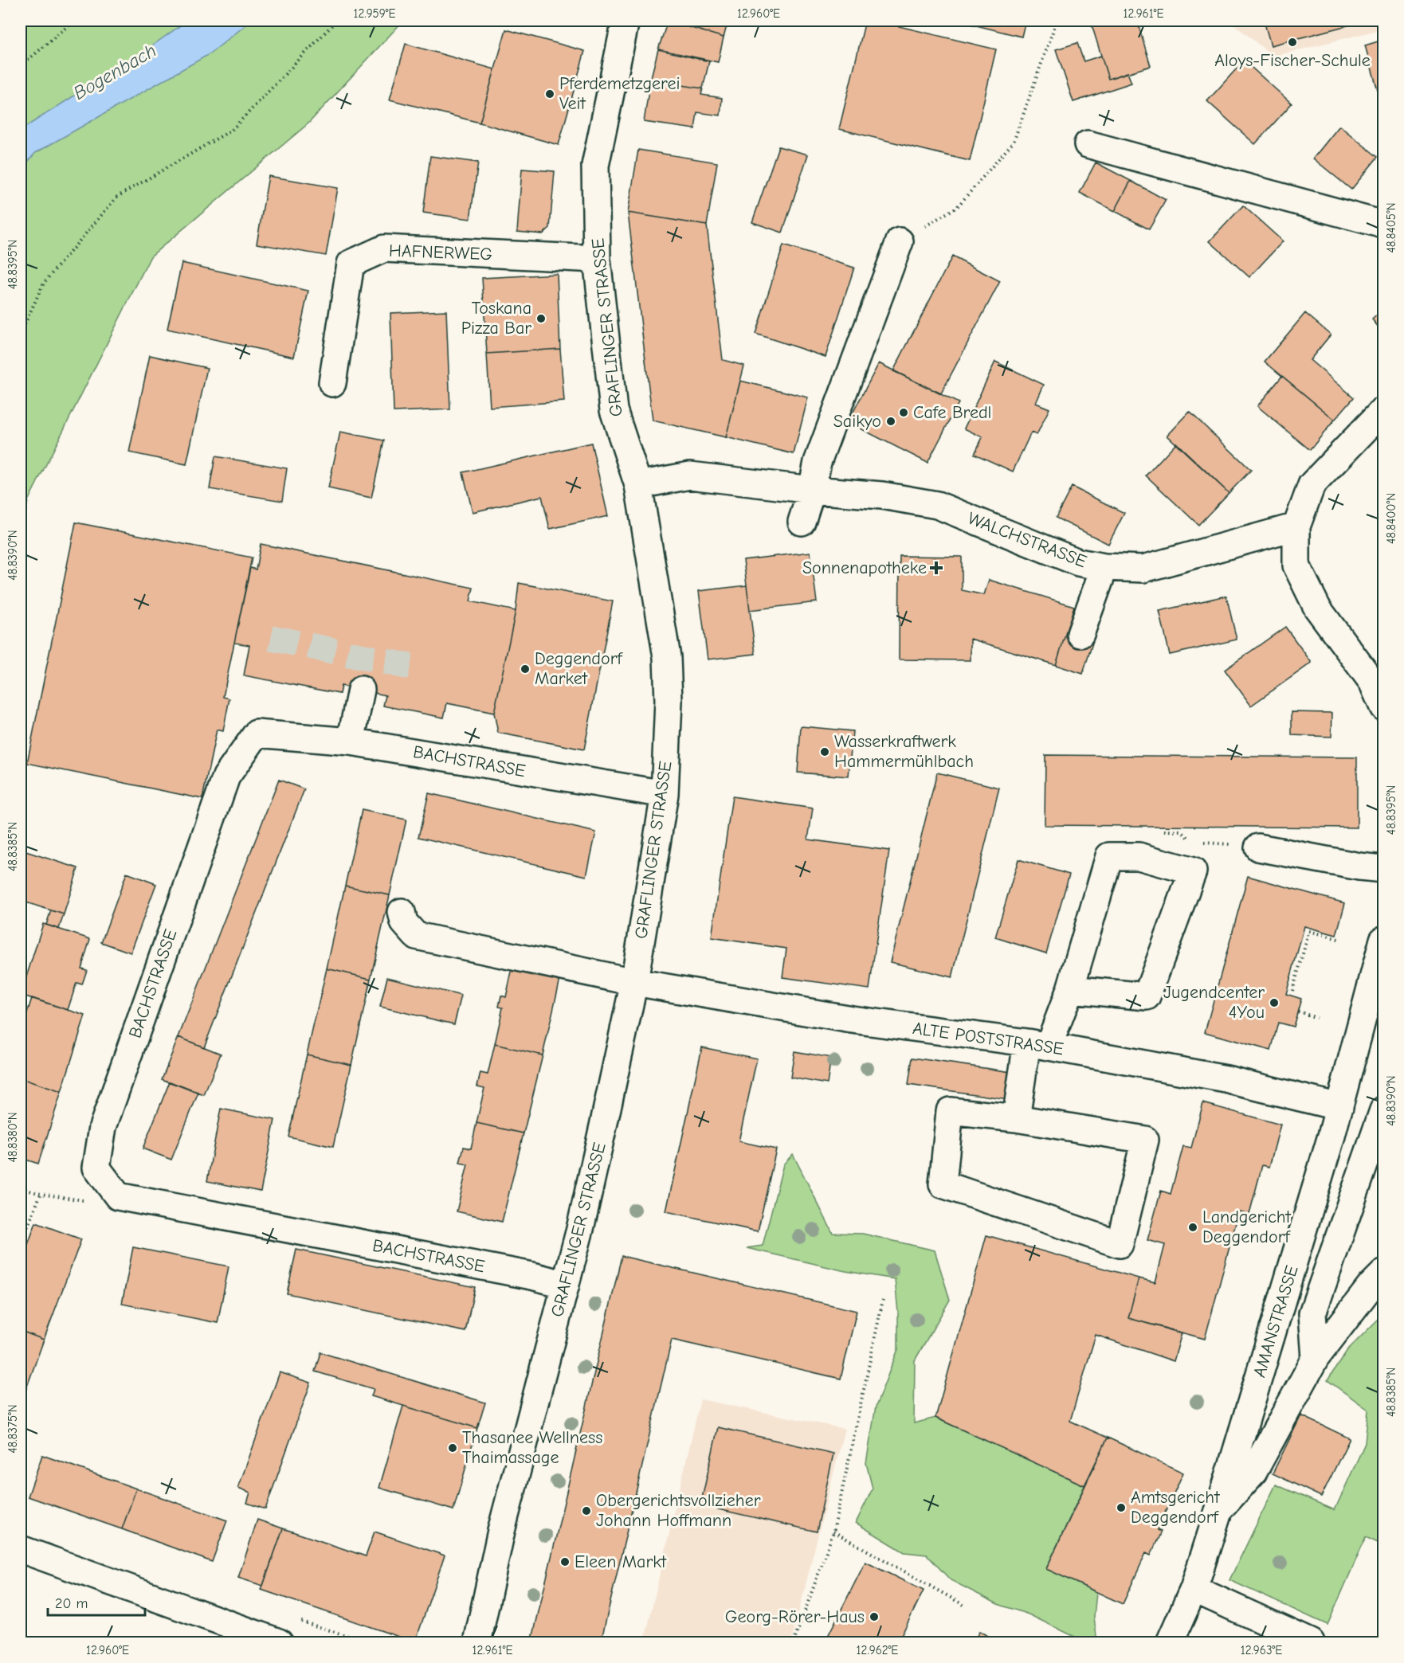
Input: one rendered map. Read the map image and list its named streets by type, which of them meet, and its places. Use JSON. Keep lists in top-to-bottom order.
{
  "streets": {
    "street": [
      "HAFNERWEG",
      "GRAFLINGER STRASSE",
      "WALCHSTRASSE",
      "BACHSTRASSE",
      "ALTE POSTSTRASSE",
      "AMANSTRASSE"
    ]
  },
  "crossings": [
    ["HAFNERWEG", "GRAFLINGER STRASSE"],
    ["GRAFLINGER STRASSE", "WALCHSTRASSE"],
    ["GRAFLINGER STRASSE", "BACHSTRASSE"],
    ["GRAFLINGER STRASSE", "ALTE POSTSTRASSE"],
    ["ALTE POSTSTRASSE", "AMANSTRASSE"]
  ],
  "water": ["Bogenbach"],
  "places": {
    "other": [
      "Aloys-Fischer-Schule",
      "Pferdemetzgerei Veit",
      "Toskana Pizza Bar",
      "Cafe Bredl",
      "Saikyo",
      "Deggendorf Market",
      "Wasserkraftwerk Hammermühlbach",
      "Jugendcenter 4You",
      "Landgericht Deggendorf",
      "Thasanee Wellness Thaimassage",
      "Amtsgericht Deggendorf",
      "Obergerichtsvollzieher Johann Hoffmann",
      "Eleen Markt",
      "Georg-Rörer-Haus"
    ],
    "health": ["Sonnenapotheke"]
  },
  "scale_bar": "20 m",
  "coordinates": [
    "12.959°E",
    "12.960°E",
    "12.961°E",
    "48.8405°N",
    "48.8395°N",
    "48.8400°N",
    "48.8390°N",
    "48.8385°N",
    "48.8380°N",
    "48.8375°N",
    "12.962°E",
    "12.963°E"
  ]
}
